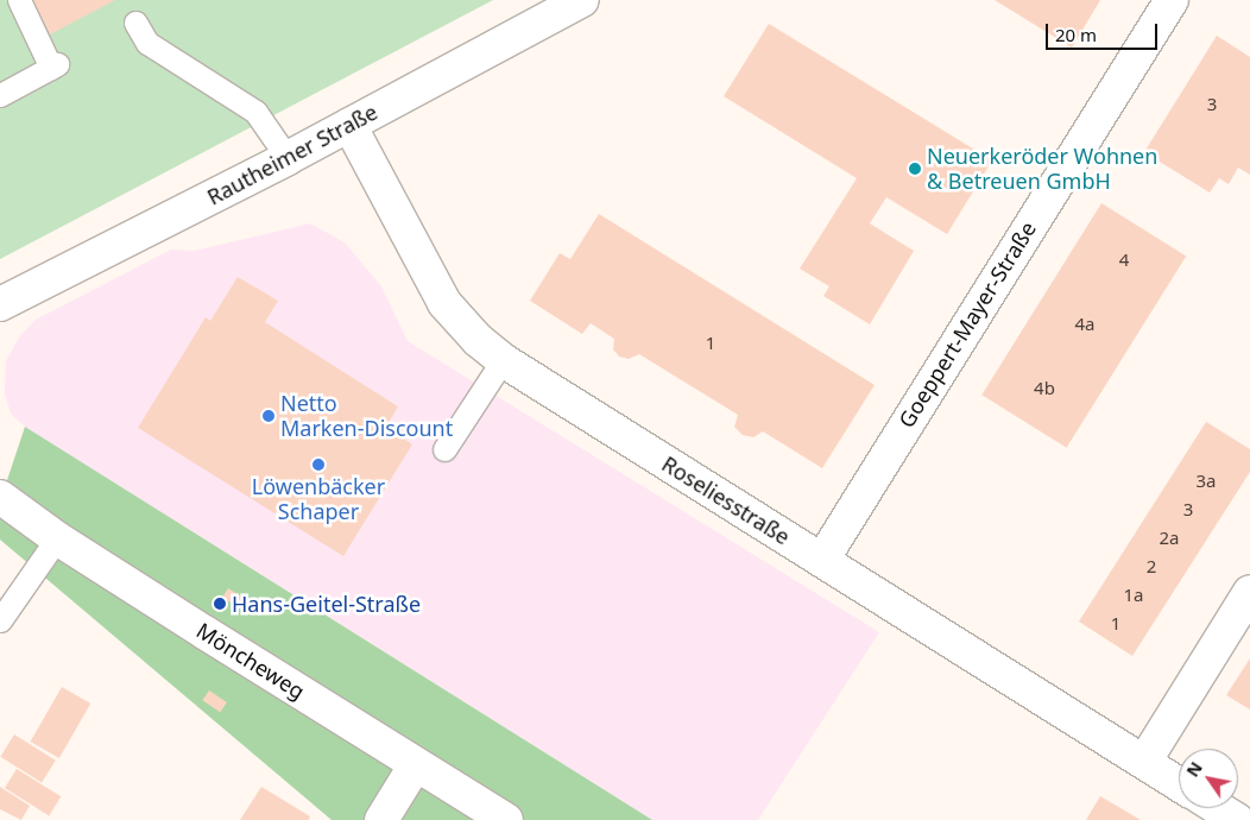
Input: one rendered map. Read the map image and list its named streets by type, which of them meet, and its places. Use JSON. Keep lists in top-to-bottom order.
{
  "streets": {
    "street": [
      "Rautheimer Straße",
      "Goeppert-Mayer-Straße",
      "Roseliesstraße",
      "Möncheweg"
    ]
  },
  "crossings": [
    ["Rautheimer Straße", "Roseliesstraße"],
    ["Goeppert-Mayer-Straße", "Roseliesstraße"]
  ],
  "places": [
    "Neuerkeröder Wohnen & Betreuen GmbH",
    "Netto Marken-Discount",
    "Löwenbäcker Schaper",
    "Hans-Geitel-Straße"
  ],
  "house_numbers": [
    "3",
    "4",
    "4a",
    "1",
    "4b",
    "3a",
    "3",
    "2a",
    "2",
    "1a",
    "1"
  ],
  "scale_bar": "20 m",
  "north": "top left"
}
